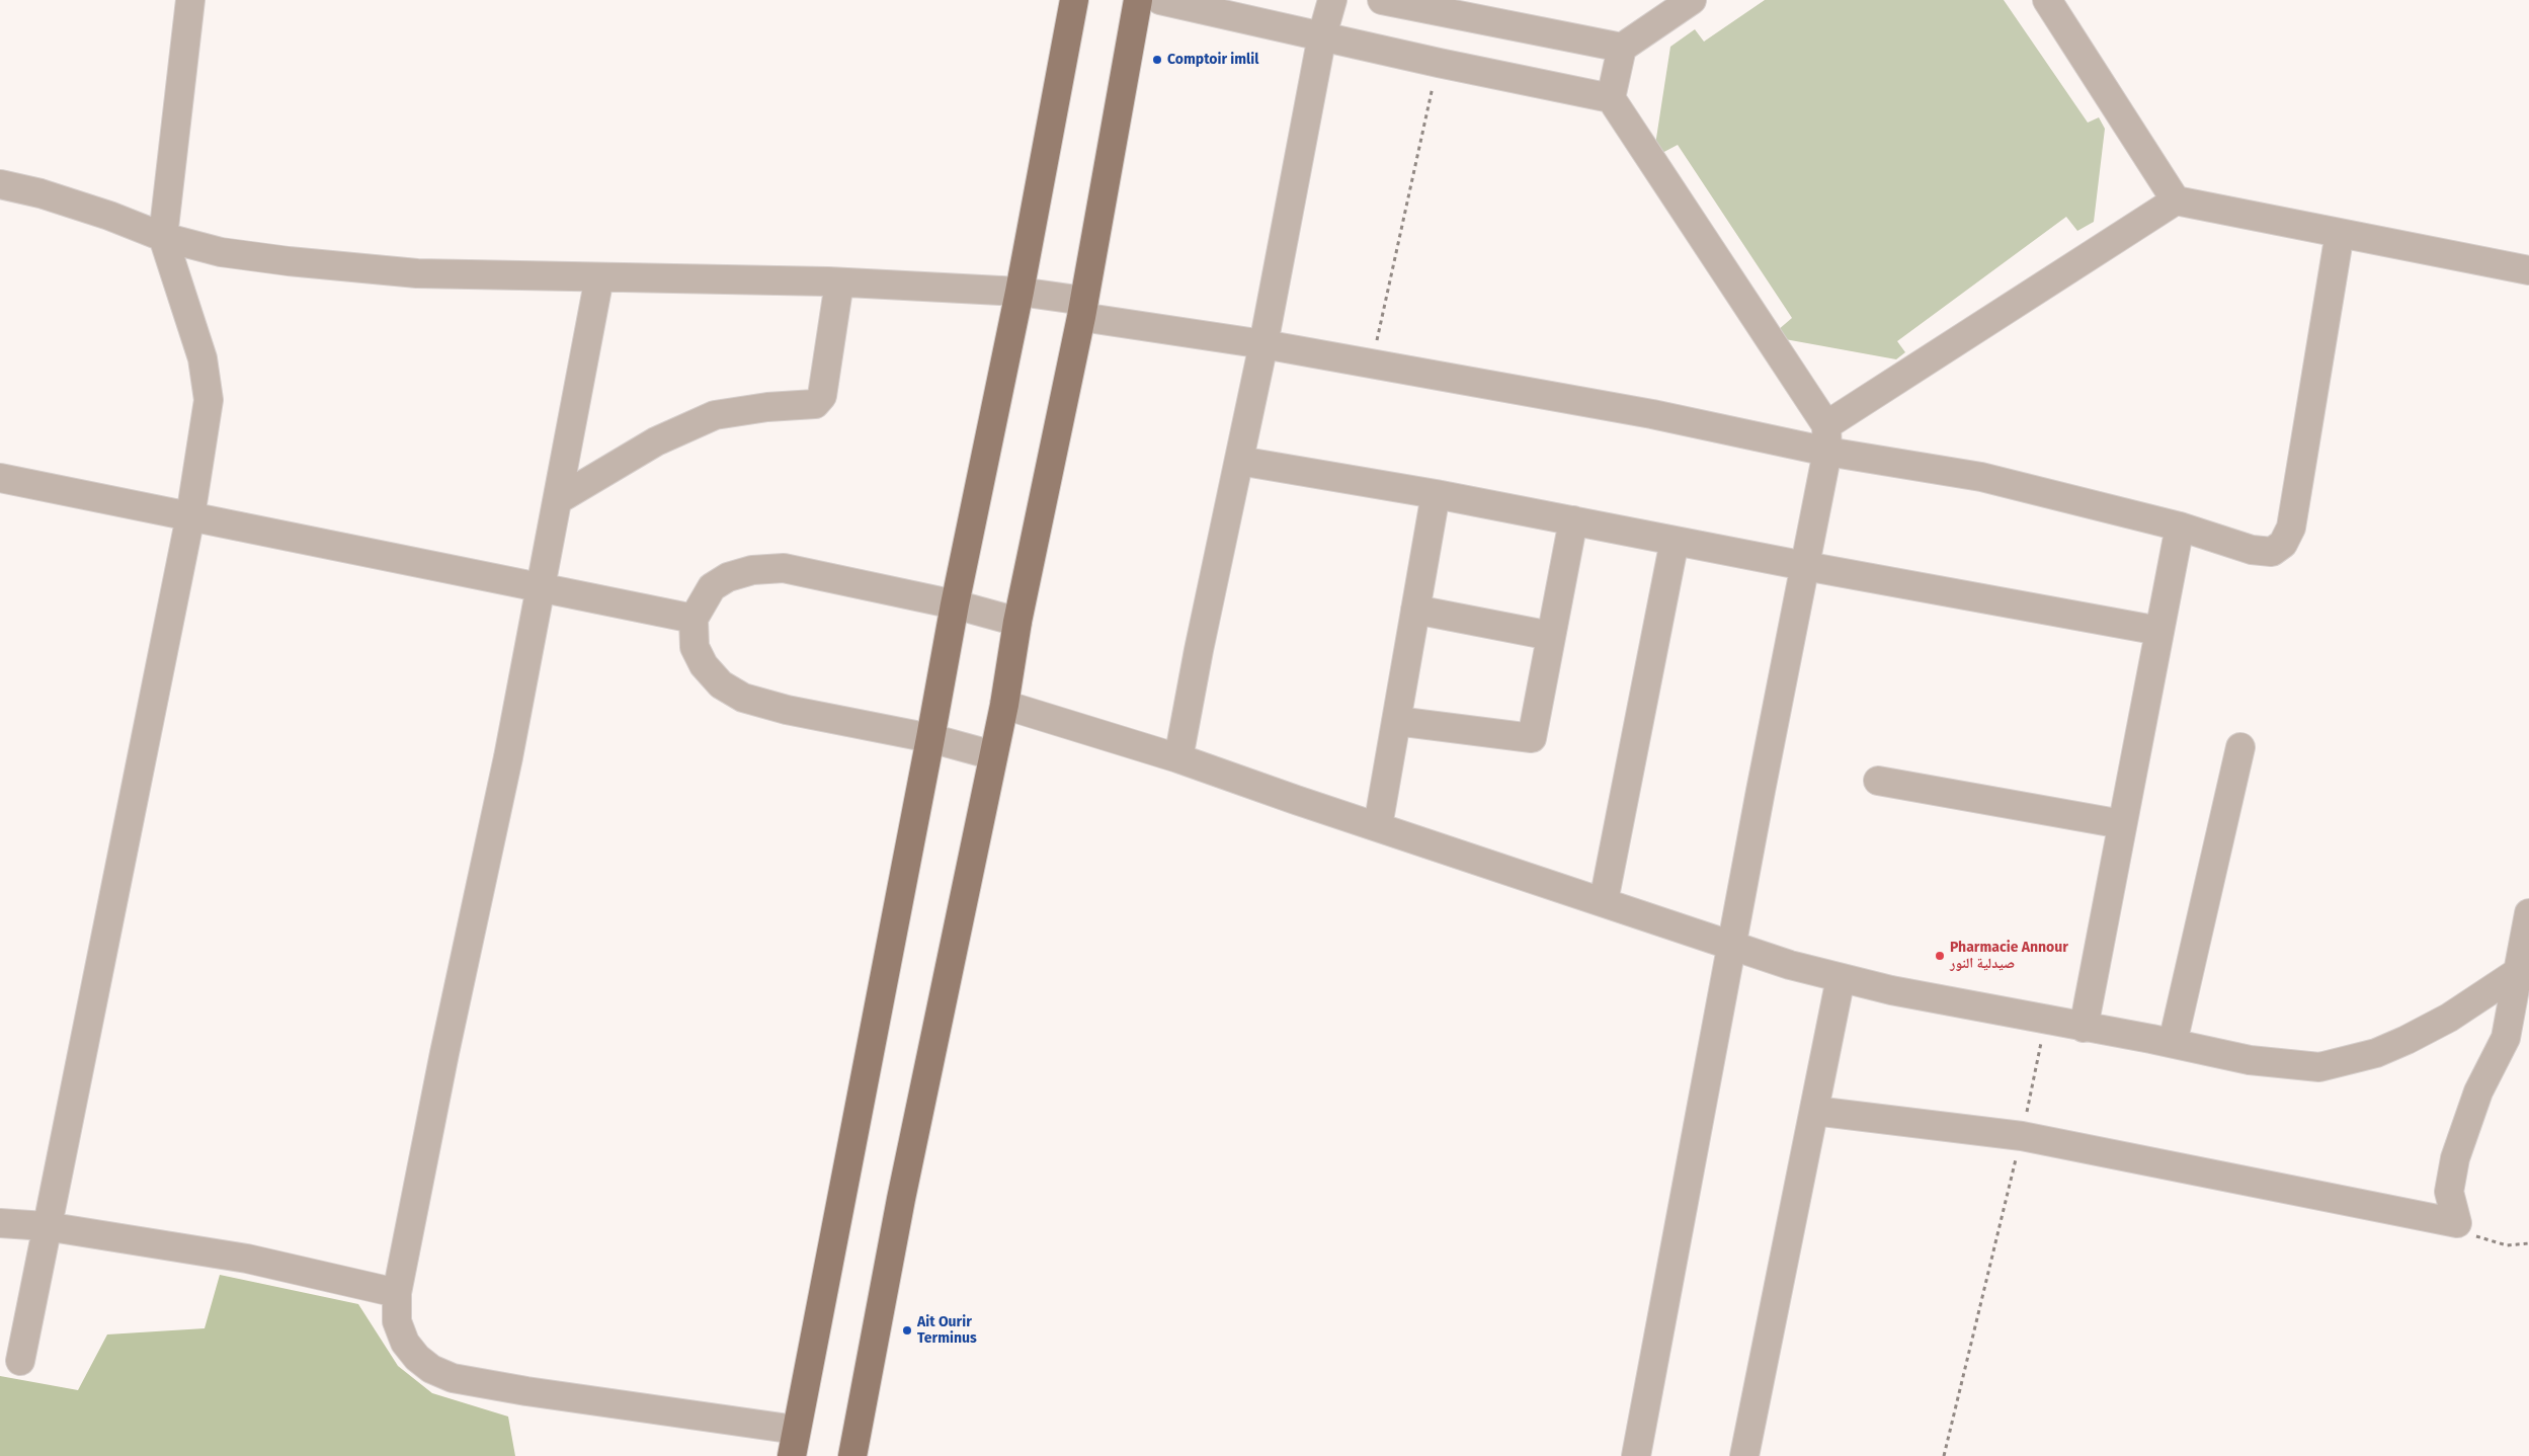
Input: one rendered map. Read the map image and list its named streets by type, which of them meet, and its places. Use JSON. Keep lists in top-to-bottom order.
{
  "places": ["Comptoir imlil", "Pharmacie Annour صيدلية النور", "Ait Ourir Terminus"]
}
